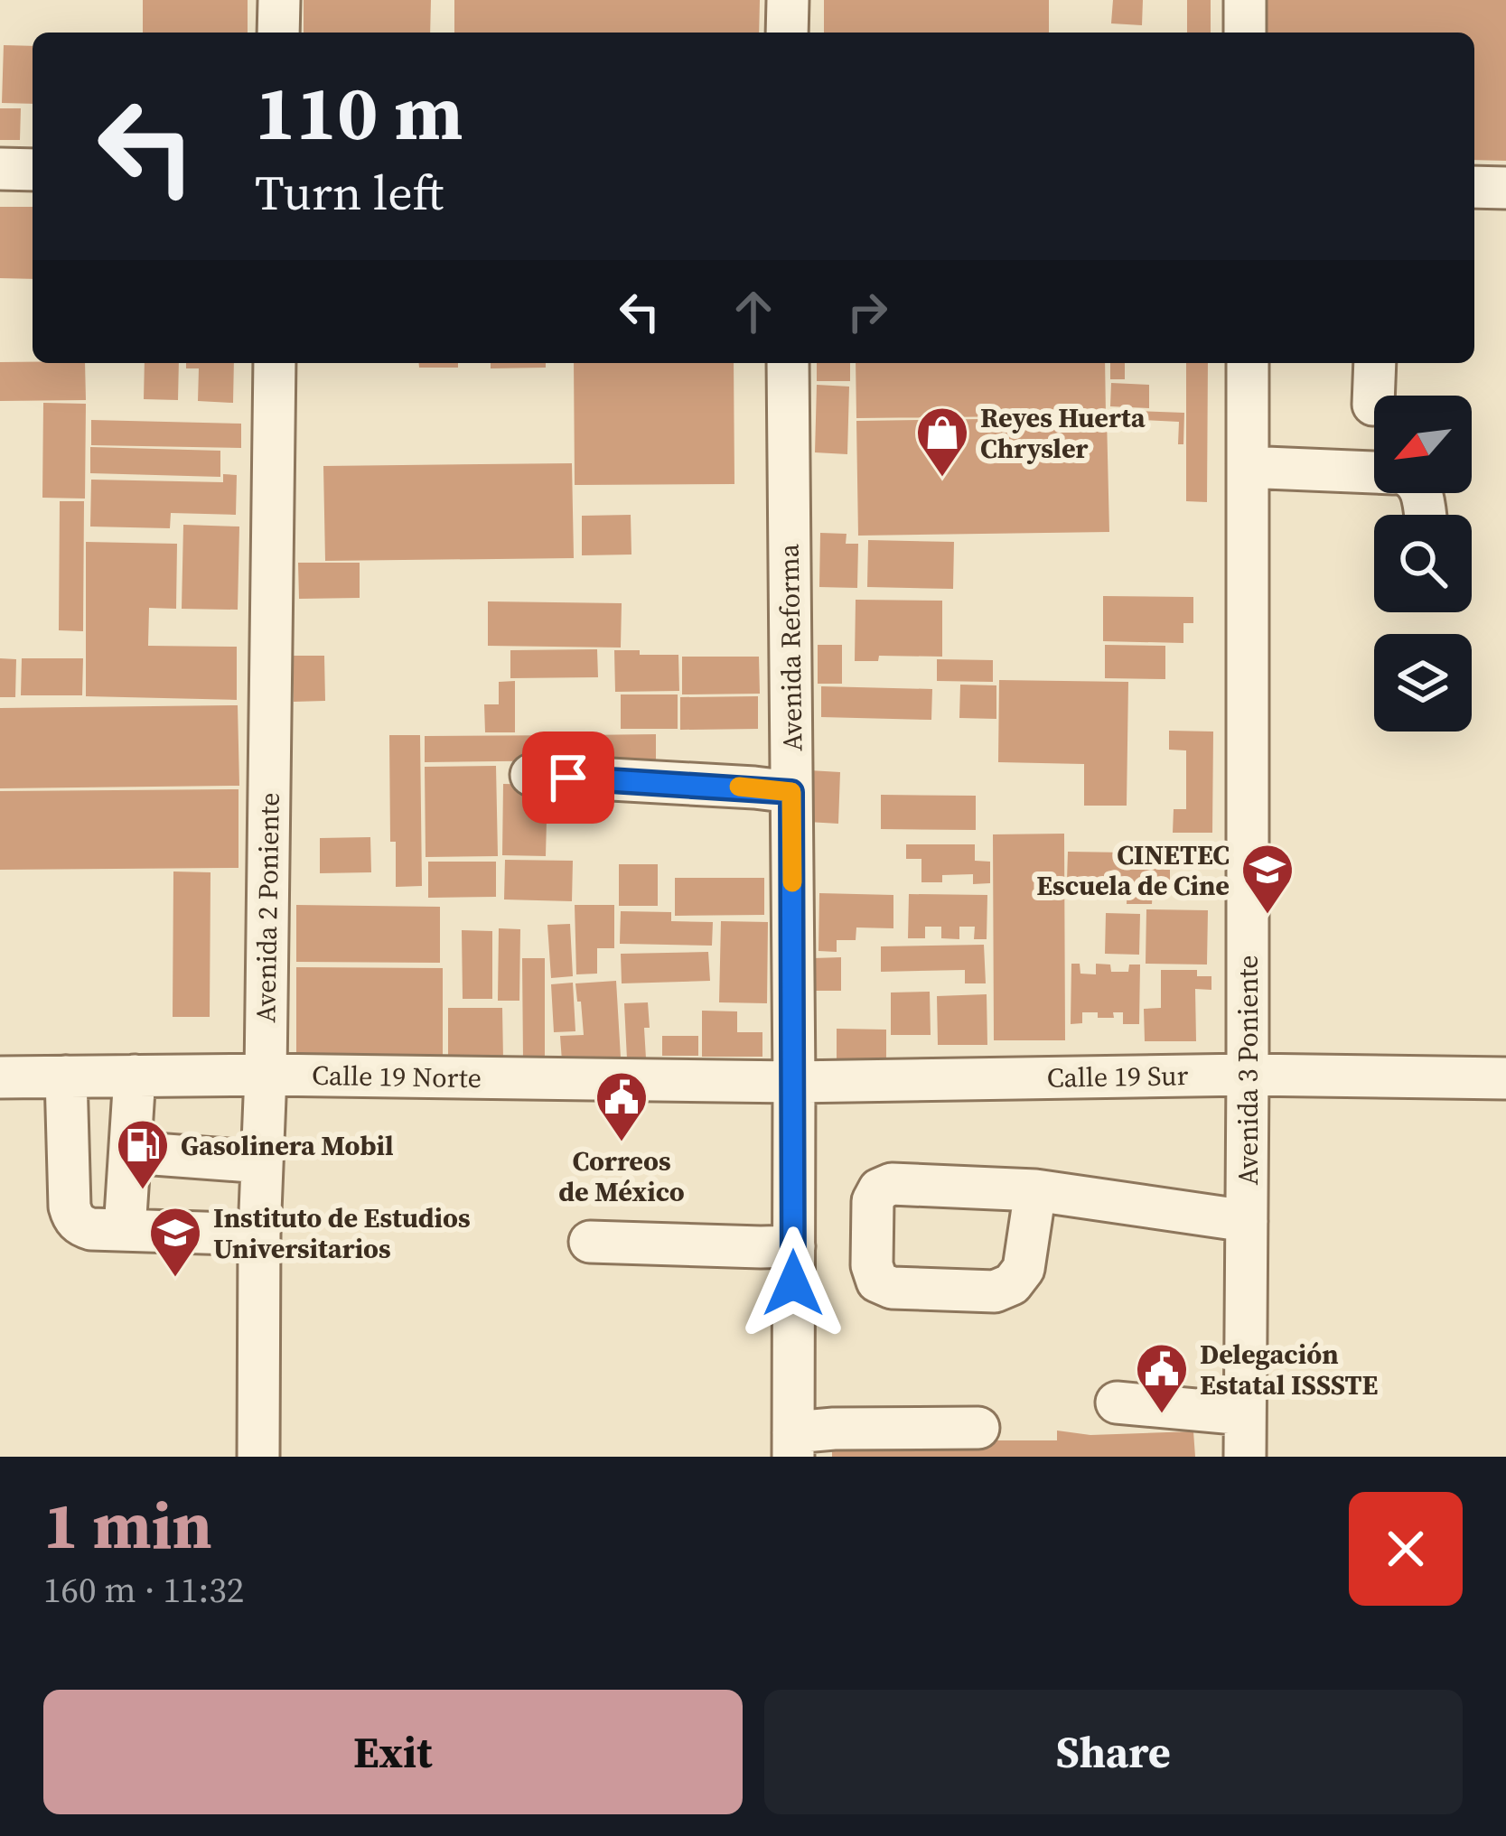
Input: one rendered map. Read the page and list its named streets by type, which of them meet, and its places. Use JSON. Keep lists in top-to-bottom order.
{
  "streets": {
    "street": [
      "Avenida Reforma",
      "Avenida 2 Poniente",
      "Avenida 3 Poniente",
      "Calle 19 Norte",
      "Calle 19 Sur"
    ]
  },
  "crossings": [
    ["Avenida Reforma", "Calle 19 Norte"],
    ["Avenida Reforma", "Calle 19 Sur"],
    ["Avenida 2 Poniente", "Calle 19 Norte"],
    ["Avenida 3 Poniente", "Calle 19 Sur"],
    ["Calle 19 Norte", "Calle 19 Sur"]
  ],
  "places": {
    "shop": ["Reyes Huerta Chrysler"],
    "school or university": ["CINETEC Escuela de Cine", "Instituto de Estudios Universitarios"],
    "public building": ["Correos de México", "Delegación Estatal ISSSTE"],
    "fuel station": ["Gasolinera Mobil"]
  },
  "north": "bottom left",
  "page": {
    "turn": ["110 m", "Turn left"],
    "heading": ["1 min", "160 m · 11:32"],
    "buttons": ["Exit", "Share"]
  }
}
